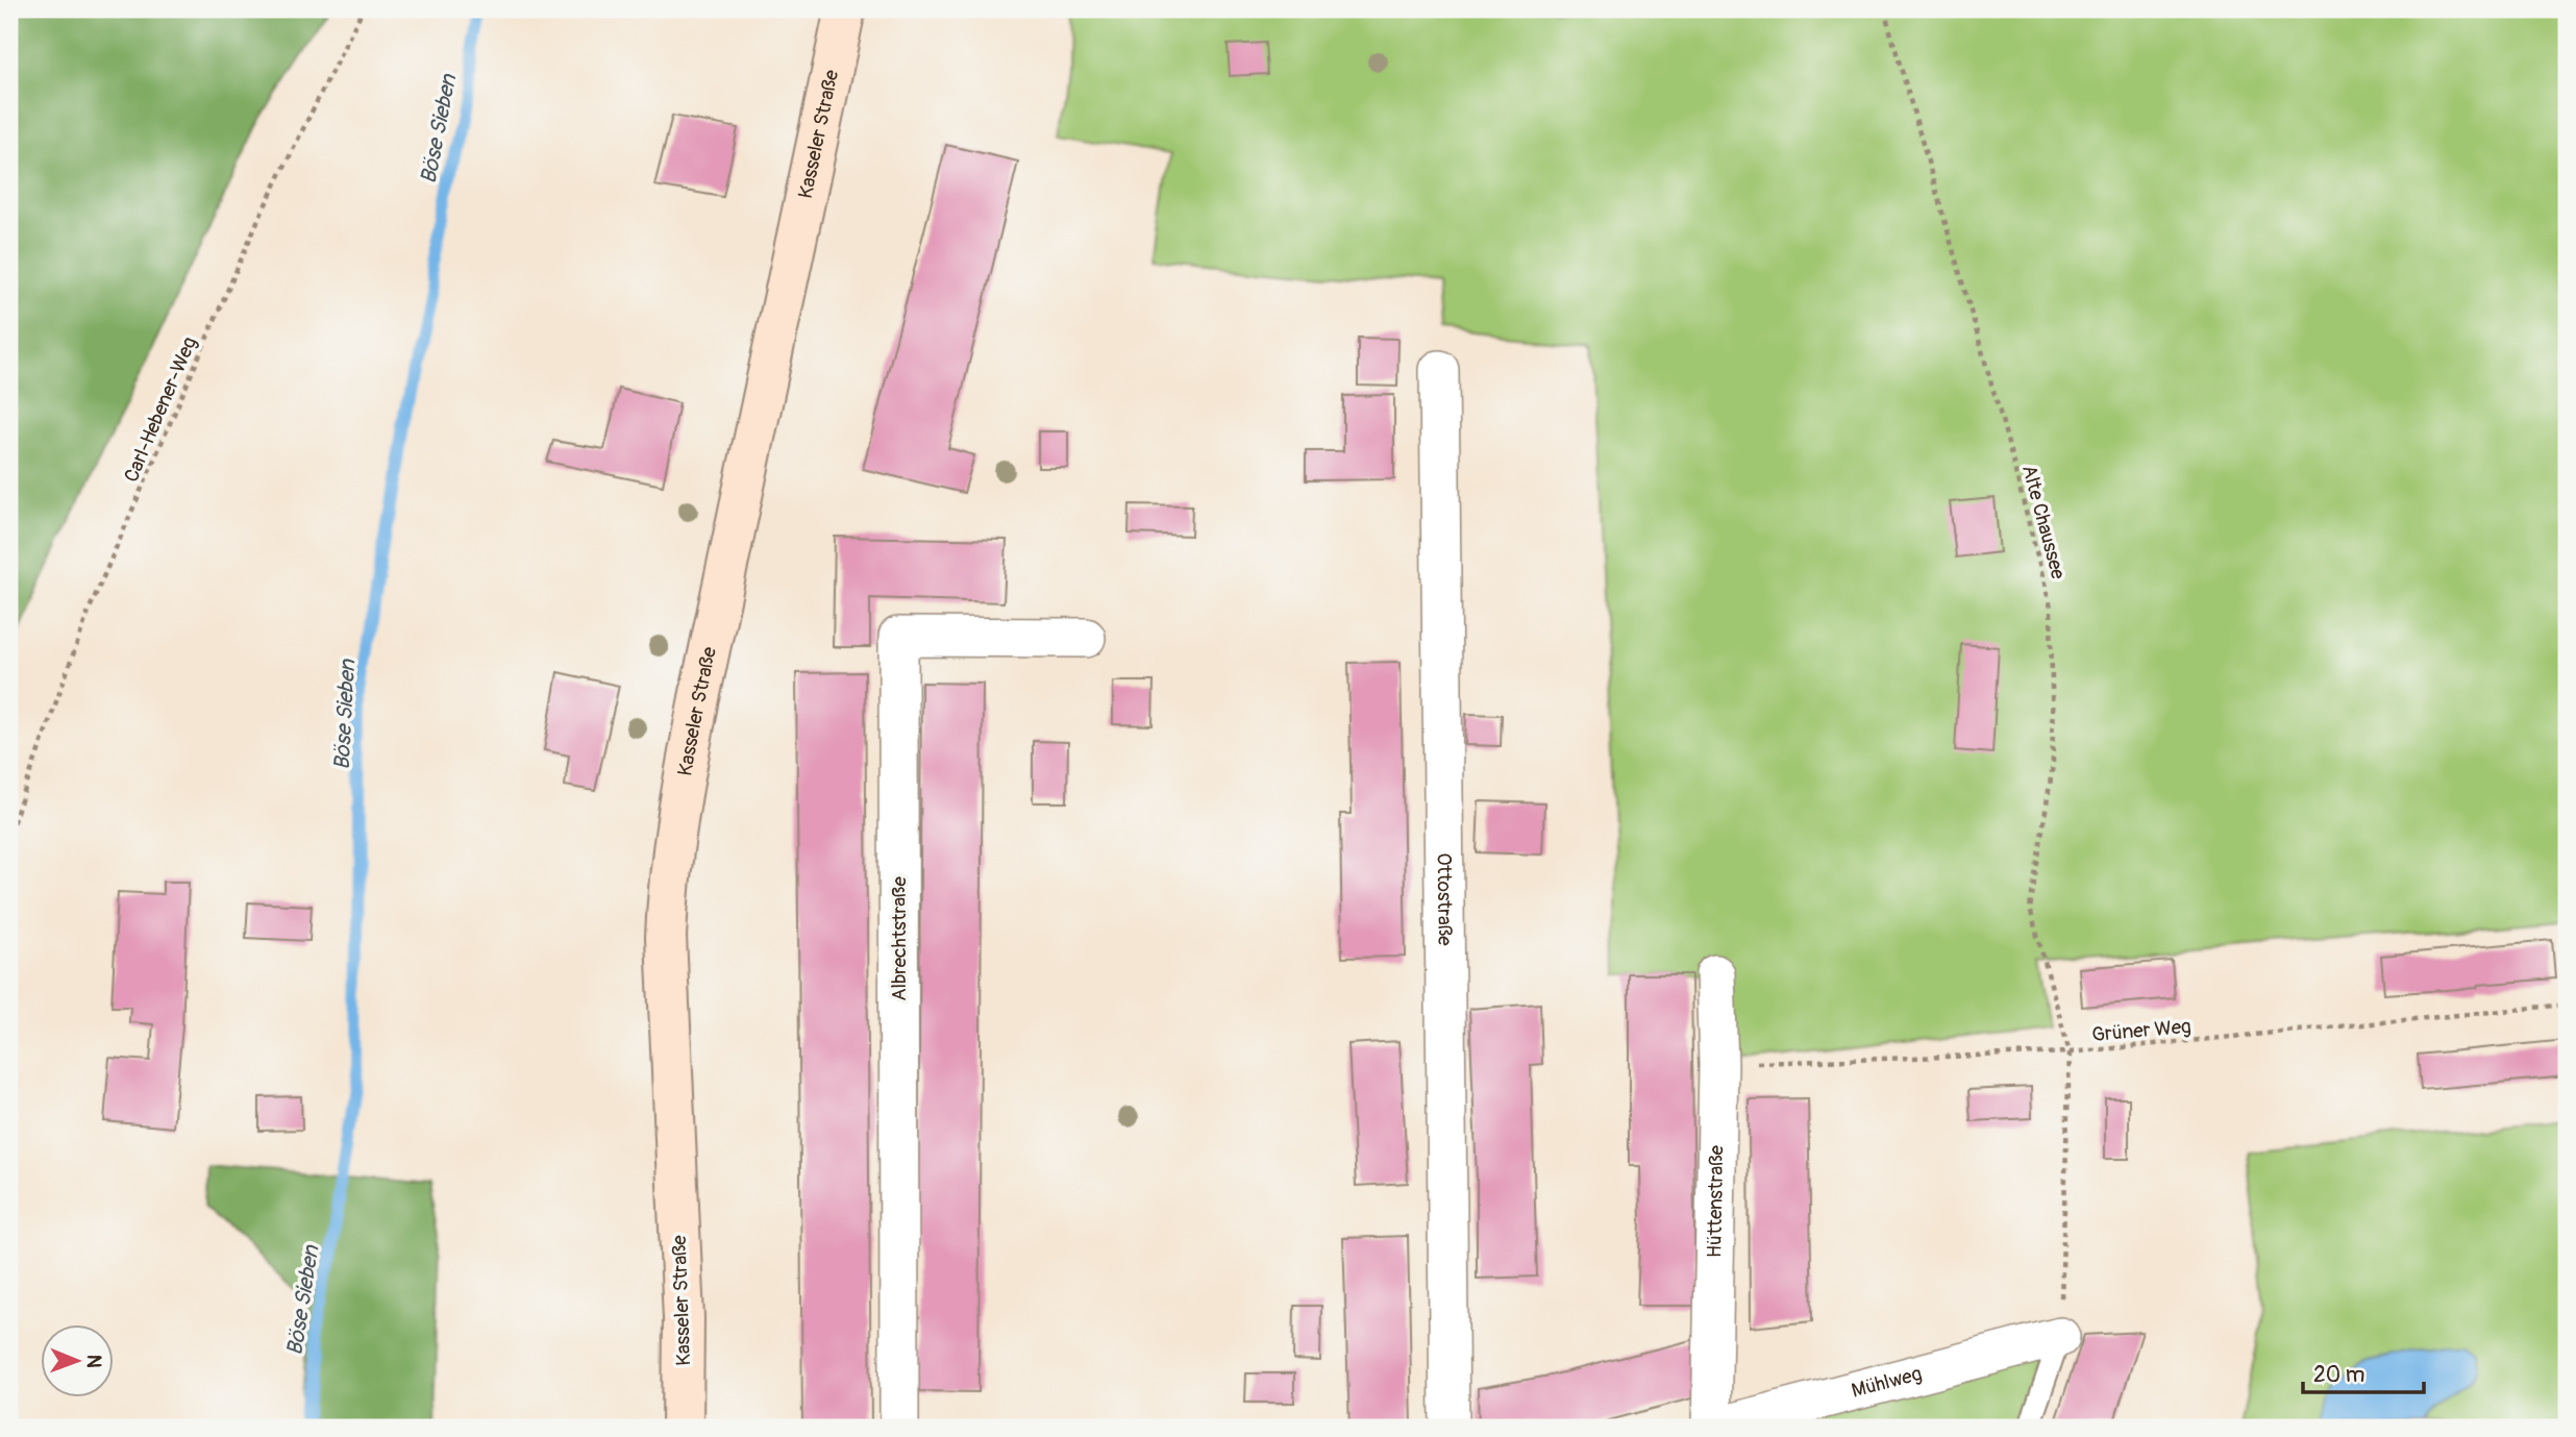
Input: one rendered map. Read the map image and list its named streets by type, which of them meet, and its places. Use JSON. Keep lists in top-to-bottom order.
{
  "streets": {
    "main road": ["Kasseler Straße"],
    "street": [
      "Ottostraße",
      "Albrechtstraße",
      "Hüttenstraße",
      "Mühlweg"
    ],
    "path": ["Carl-Hebener-Weg", "Alte Chaussee", "Grüner Weg"]
  },
  "crossings": [
    ["Alte Chaussee", "Grüner Weg"],
    ["Alte Chaussee", "Mühlweg"],
    ["Grüner Weg", "Hüttenstraße"],
    ["Hüttenstraße", "Mühlweg"]
  ],
  "water": ["Böse Sieben"],
  "scale_bar": "20 m",
  "north": "right"
}
